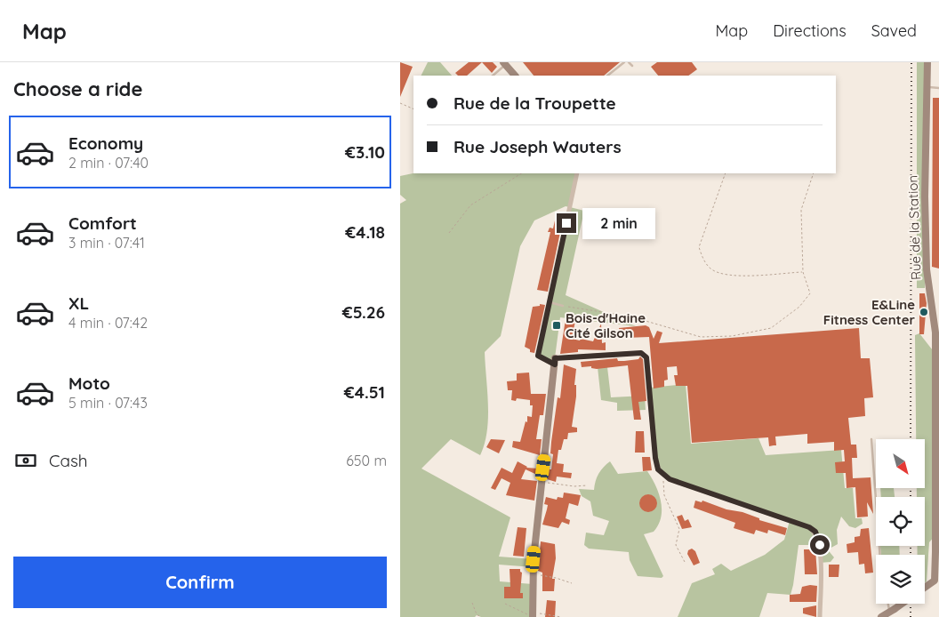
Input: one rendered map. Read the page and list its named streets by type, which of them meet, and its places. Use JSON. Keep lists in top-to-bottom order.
{
  "streets": {
    "street": ["Rue de la Station"]
  },
  "places": {
    "other": ["E&Line Fitness Center"],
    "transit": ["Bois-d'Haine Cité Gilson"]
  },
  "north": "bottom right",
  "page": {
    "header": "Map",
    "nav": ["Map", "Directions", "Saved"],
    "heading": "Choose a ride",
    "banner": ["Rue de la Troupette", "Rue Joseph Wauters"],
    "list": [
      {
        "name": "Economy",
        "note": "2 min · 07:40",
        "value": "€3.10"
      },
      {
        "name": "Comfort",
        "note": "3 min · 07:41",
        "value": "€4.18"
      },
      {
        "name": "XL",
        "note": "4 min · 07:42",
        "value": "€5.26"
      },
      {
        "name": "Moto",
        "note": "5 min · 07:43",
        "value": "€4.51"
      }
    ],
    "bubble": "2 min",
    "pay": ["Cash", "650 m"],
    "buttons": "Confirm"
  }
}
